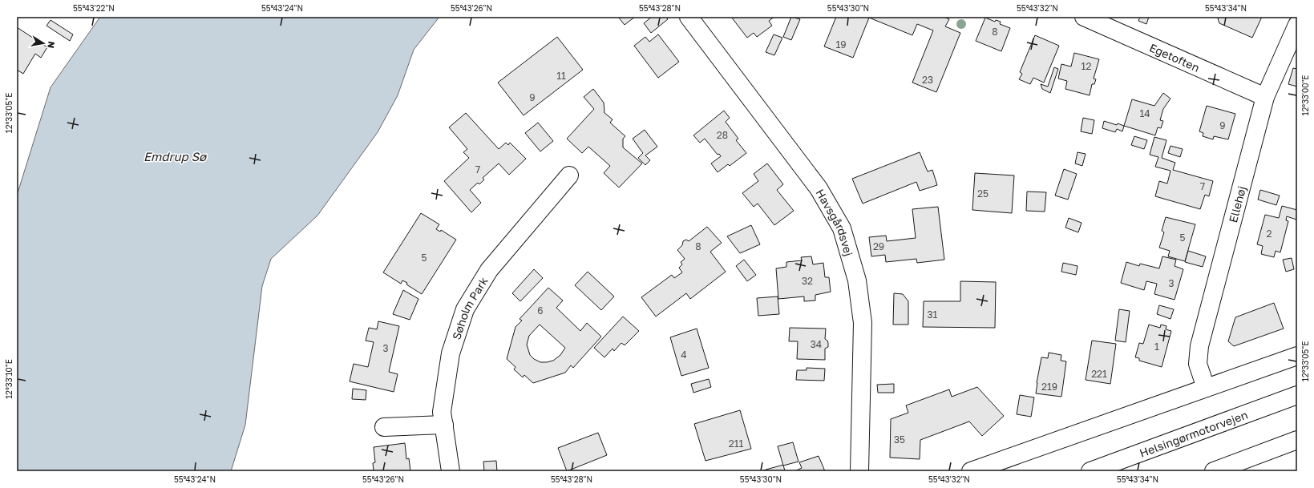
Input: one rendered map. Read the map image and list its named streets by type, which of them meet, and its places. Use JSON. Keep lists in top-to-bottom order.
{
  "streets": {
    "main road": [
      "Egetoften",
      "Ellehøj",
      "Havsgårdsvej",
      "Søholm Park",
      "Helsingørmotorvejen"
    ]
  },
  "crossings": [
    ["Egetoften", "Ellehøj"]
  ],
  "water": ["Emdrup Sø"],
  "house_numbers": [
    "8",
    "19",
    "12",
    "11",
    "23",
    "9",
    "14",
    "9",
    "28",
    "7",
    "7",
    "25",
    "2",
    "5",
    "8",
    "29",
    "5",
    "32",
    "3",
    "6",
    "31",
    "34",
    "1",
    "3",
    "4",
    "221",
    "219",
    "35",
    "211"
  ],
  "north": "right",
  "coordinates": [
    "55°43'22\"N",
    "55°43'24\"N",
    "55°43'26\"N",
    "55°43'28\"N",
    "55°43'30\"N",
    "55°43'32\"N",
    "55°43'34\"N",
    "12°33'00\"E",
    "12°33'05\"E",
    "12°33'10\"E"
  ]
}
